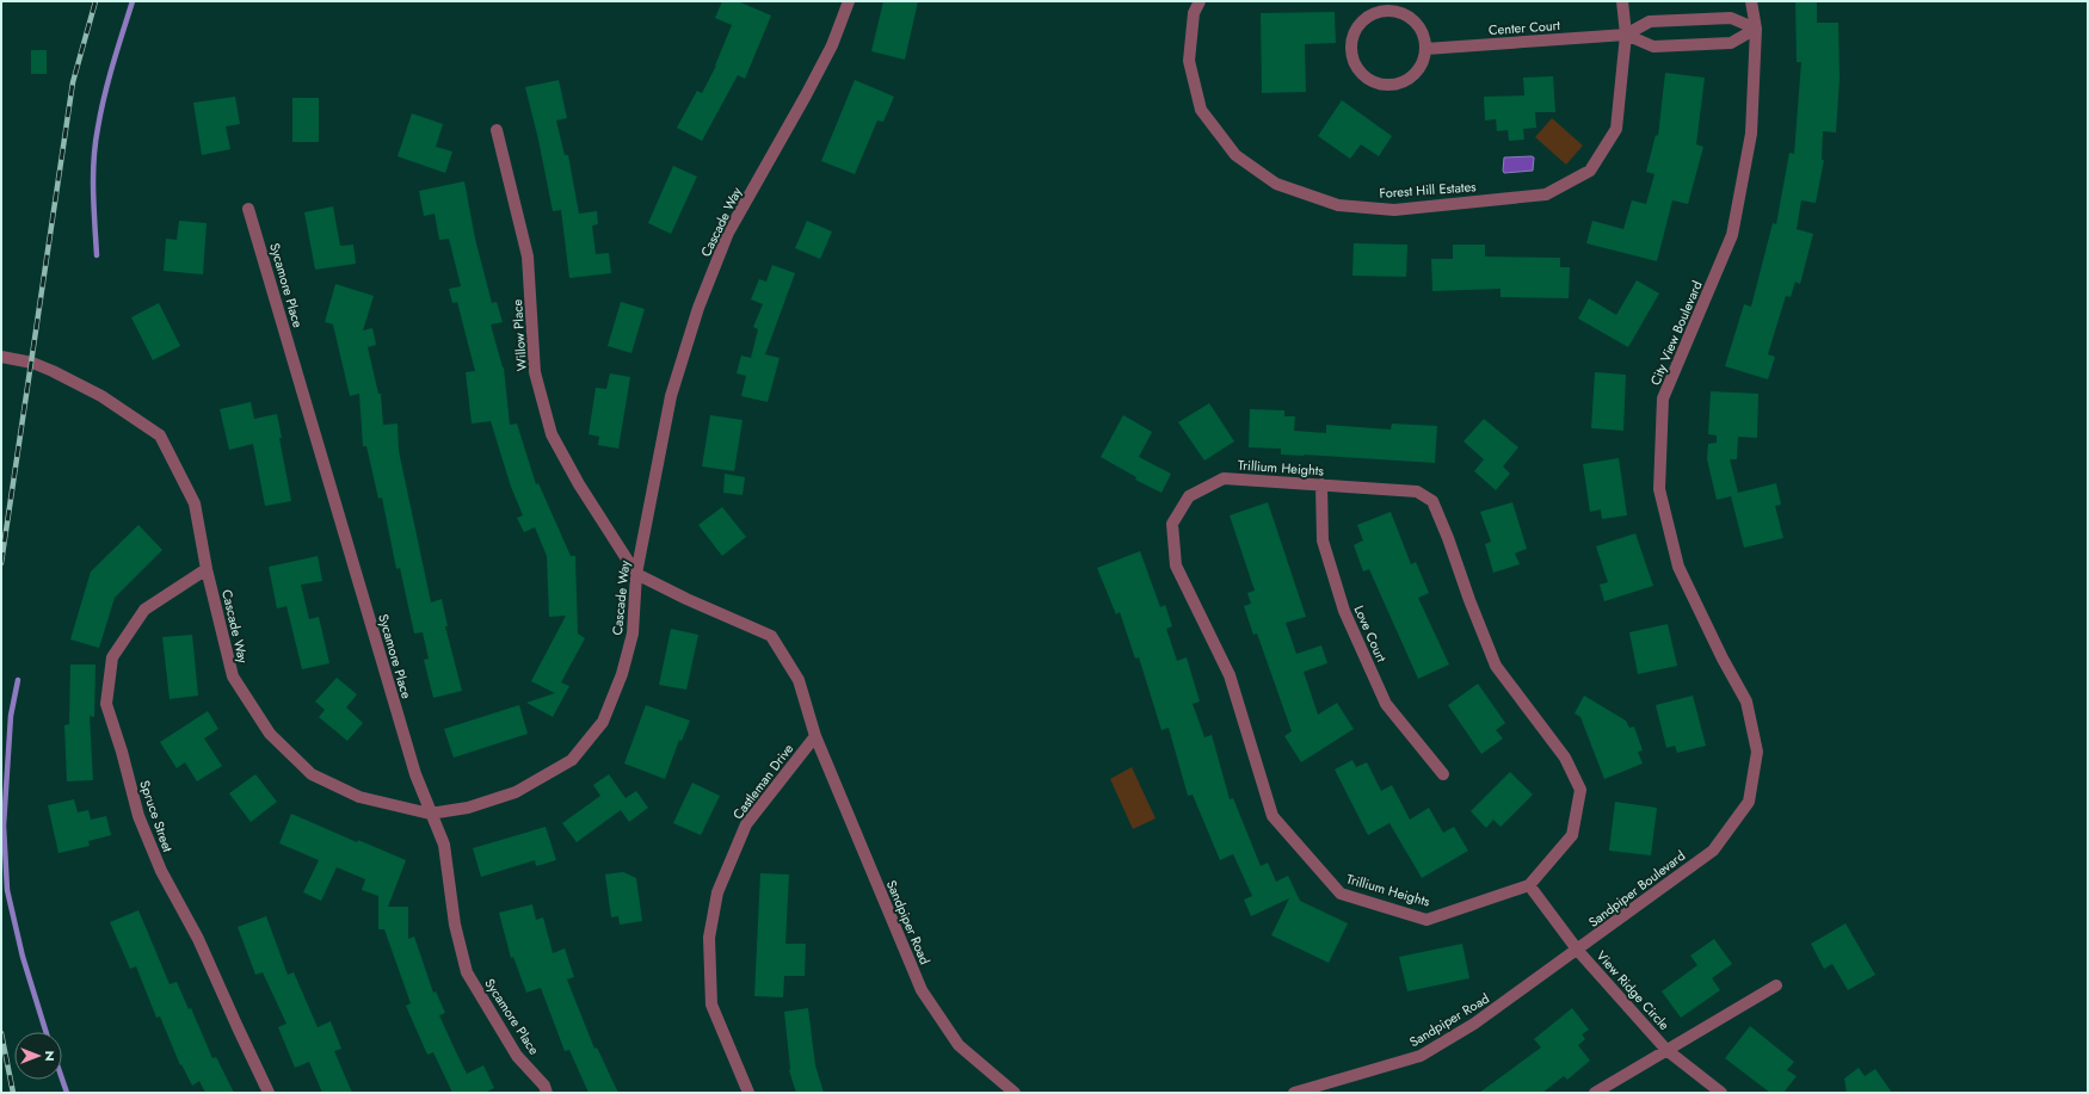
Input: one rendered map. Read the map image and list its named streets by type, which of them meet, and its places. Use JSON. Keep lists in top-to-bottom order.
{
  "streets": {
    "street": [
      "Center Court",
      "Forest Hill Estates",
      "Cascade Way",
      "Sycamore Place",
      "City View Boulevard",
      "Willow Place",
      "Trillium Heights",
      "Love Court",
      "Castleman Drive",
      "Spruce Street",
      "Sandpiper Boulevard",
      "Sandpiper Road",
      "View Ridge Circle"
    ]
  },
  "crossings": [
    ["Center Court", "Forest Hill Estates"],
    ["Center Court", "City View Boulevard"],
    ["Cascade Way", "Sycamore Place"],
    ["Cascade Way", "Willow Place"],
    ["Cascade Way", "Spruce Street"],
    ["City View Boulevard", "Sandpiper Boulevard"],
    ["Trillium Heights", "Love Court"],
    ["Castleman Drive", "Sandpiper Road"],
    ["Sandpiper Boulevard", "Sandpiper Road"],
    ["Sandpiper Boulevard", "View Ridge Circle"],
    ["Sandpiper Road", "View Ridge Circle"]
  ],
  "north": "right"
}
